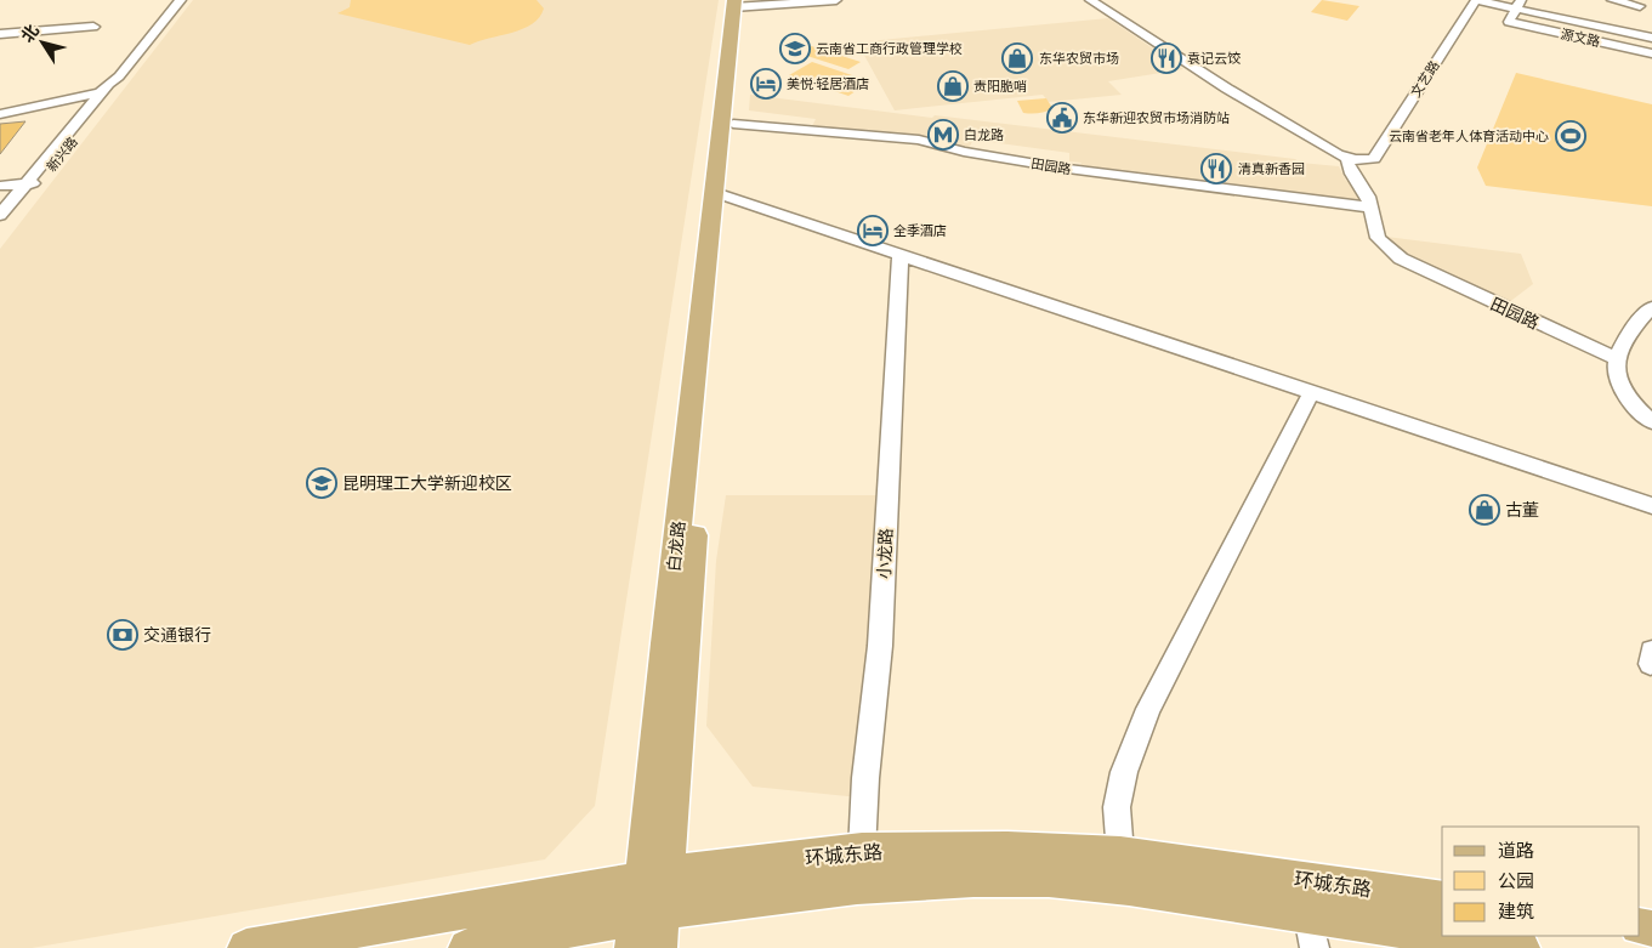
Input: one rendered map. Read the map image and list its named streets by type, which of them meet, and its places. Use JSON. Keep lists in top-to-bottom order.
{
  "streets": {
    "main road": ["白龙路", "环城东路"],
    "street": [
      "源文路",
      "文艺路",
      "新兴路",
      "田园路",
      "小龙路"
    ]
  },
  "crossings": [
    ["文艺路", "田园路"],
    ["田园路", "白龙路"],
    ["白龙路", "环城东路"],
    ["小龙路", "环城东路"]
  ],
  "places": {
    "school or university": ["云南省工商行政管理学校", "昆明理工大学新迎校区"],
    "shop": ["东华农贸市场", "责阳脆哨", "古董"],
    "restaurant": ["袁记云饺", "清真新香园"],
    "hotel": ["美悦·轻居酒店", "全季酒店"],
    "public building": ["东华新迎农贸市场消防站"],
    "metro station": ["白龙路"],
    "sports": ["云南省老年人体育活动中心"],
    "bank": ["交通银行"]
  },
  "legend": ["道路", "公园", "建筑"],
  "north": "top left"
}
